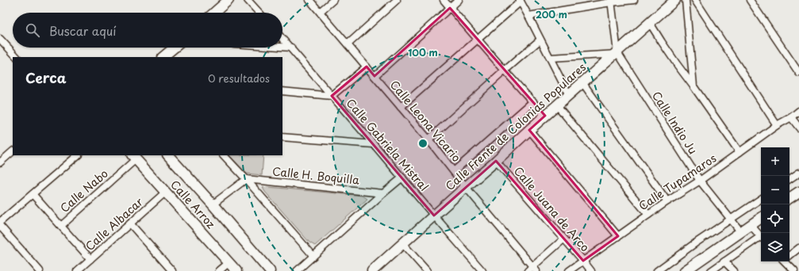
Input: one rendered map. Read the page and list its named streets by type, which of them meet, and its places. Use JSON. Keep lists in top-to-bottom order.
{
  "streets": {
    "street": [
      "Calle Leona Vicario",
      "Calle Indio Ju",
      "Calle Frente de Colonias Populares",
      "Calle Gabriela Mistral",
      "Calle H. Boquilla",
      "Calle Tupamaros",
      "Calle Nabo",
      "Calle Arroz",
      "Calle Juana de Arco",
      "Calle Albacar"
    ]
  },
  "crossings": [
    ["Calle Leona Vicario", "Calle Frente de Colonias Populares"],
    ["Calle Indio Ju", "Calle Frente de Colonias Populares"],
    ["Calle Indio Ju", "Calle Tupamaros"],
    ["Calle Frente de Colonias Populares", "Calle Gabriela Mistral"],
    ["Calle Frente de Colonias Populares", "Calle Juana de Arco"],
    ["Calle Tupamaros", "Calle Juana de Arco"],
    ["Calle Nabo", "Calle Arroz"],
    ["Calle Arroz", "Calle Albacar"]
  ],
  "page": {
    "search": "Buscar aquí",
    "heading": ["Cerca", "0 resultados"],
    "map_buttons": ["+", "−"]
  },
  "rings": ["200 m", "100 m"]
}
